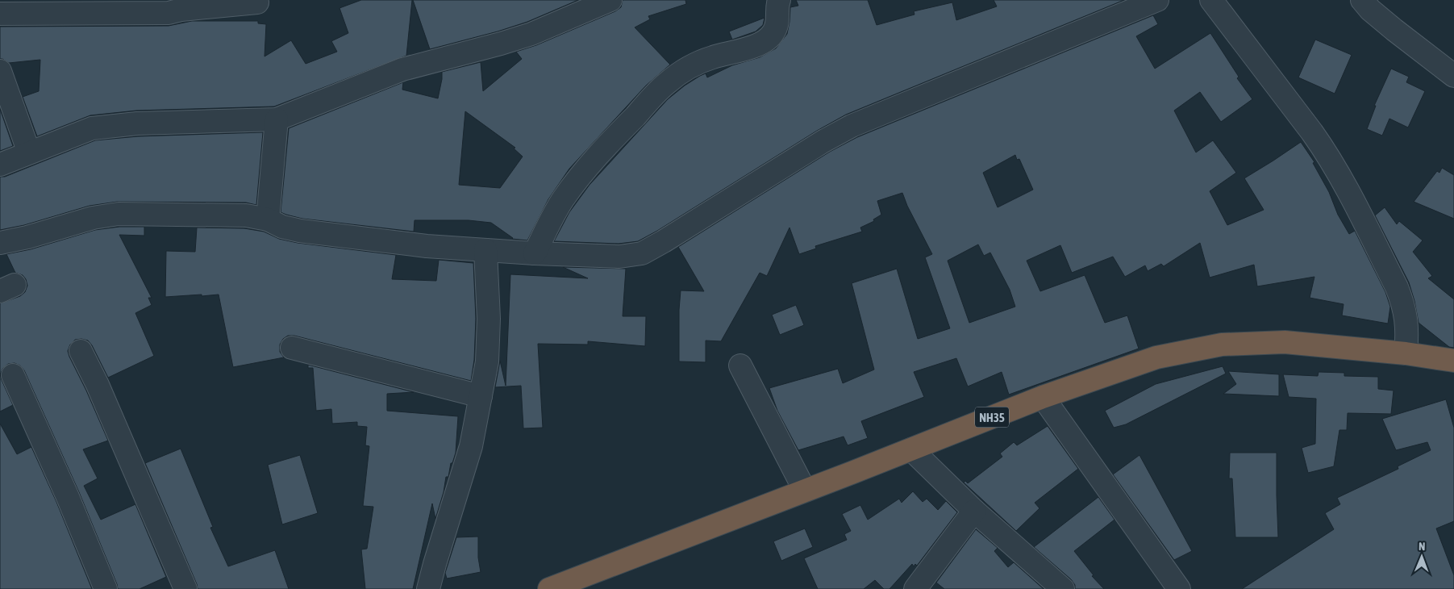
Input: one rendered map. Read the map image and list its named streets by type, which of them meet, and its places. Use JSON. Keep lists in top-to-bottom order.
{
  "streets": {
    "highway": ["NH35"]
  },
  "north": "top"
}
